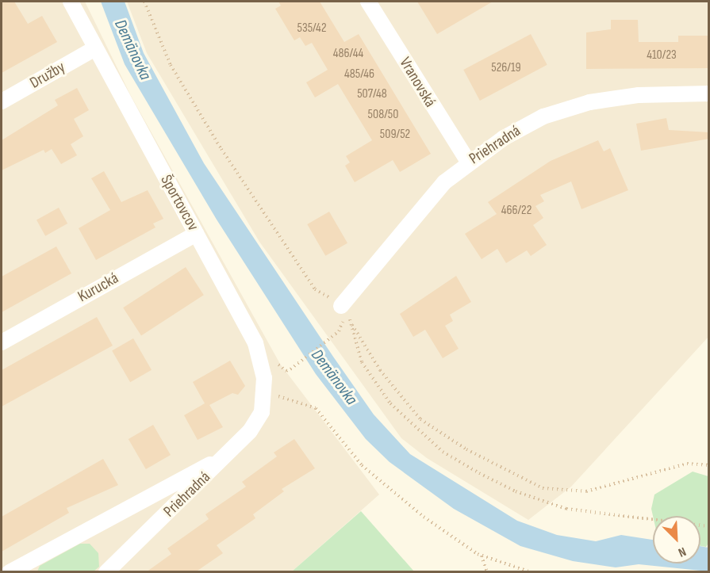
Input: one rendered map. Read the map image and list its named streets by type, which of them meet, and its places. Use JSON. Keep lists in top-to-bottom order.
{
  "streets": {
    "street": [
      "Družby",
      "Vranovská",
      "Priehradná",
      "Športovcov",
      "Kurucká"
    ]
  },
  "crossings": [
    ["Družby", "Športovcov"],
    ["Vranovská", "Priehradná"],
    ["Priehradná", "Športovcov"],
    ["Športovcov", "Kurucká"]
  ],
  "water": ["Demänovka"],
  "house_numbers": [
    "535/42",
    "486/44",
    "410/23",
    "526/19",
    "485/46",
    "507/48",
    "508/50",
    "509/52",
    "466/22"
  ],
  "north": "bottom right"
}
